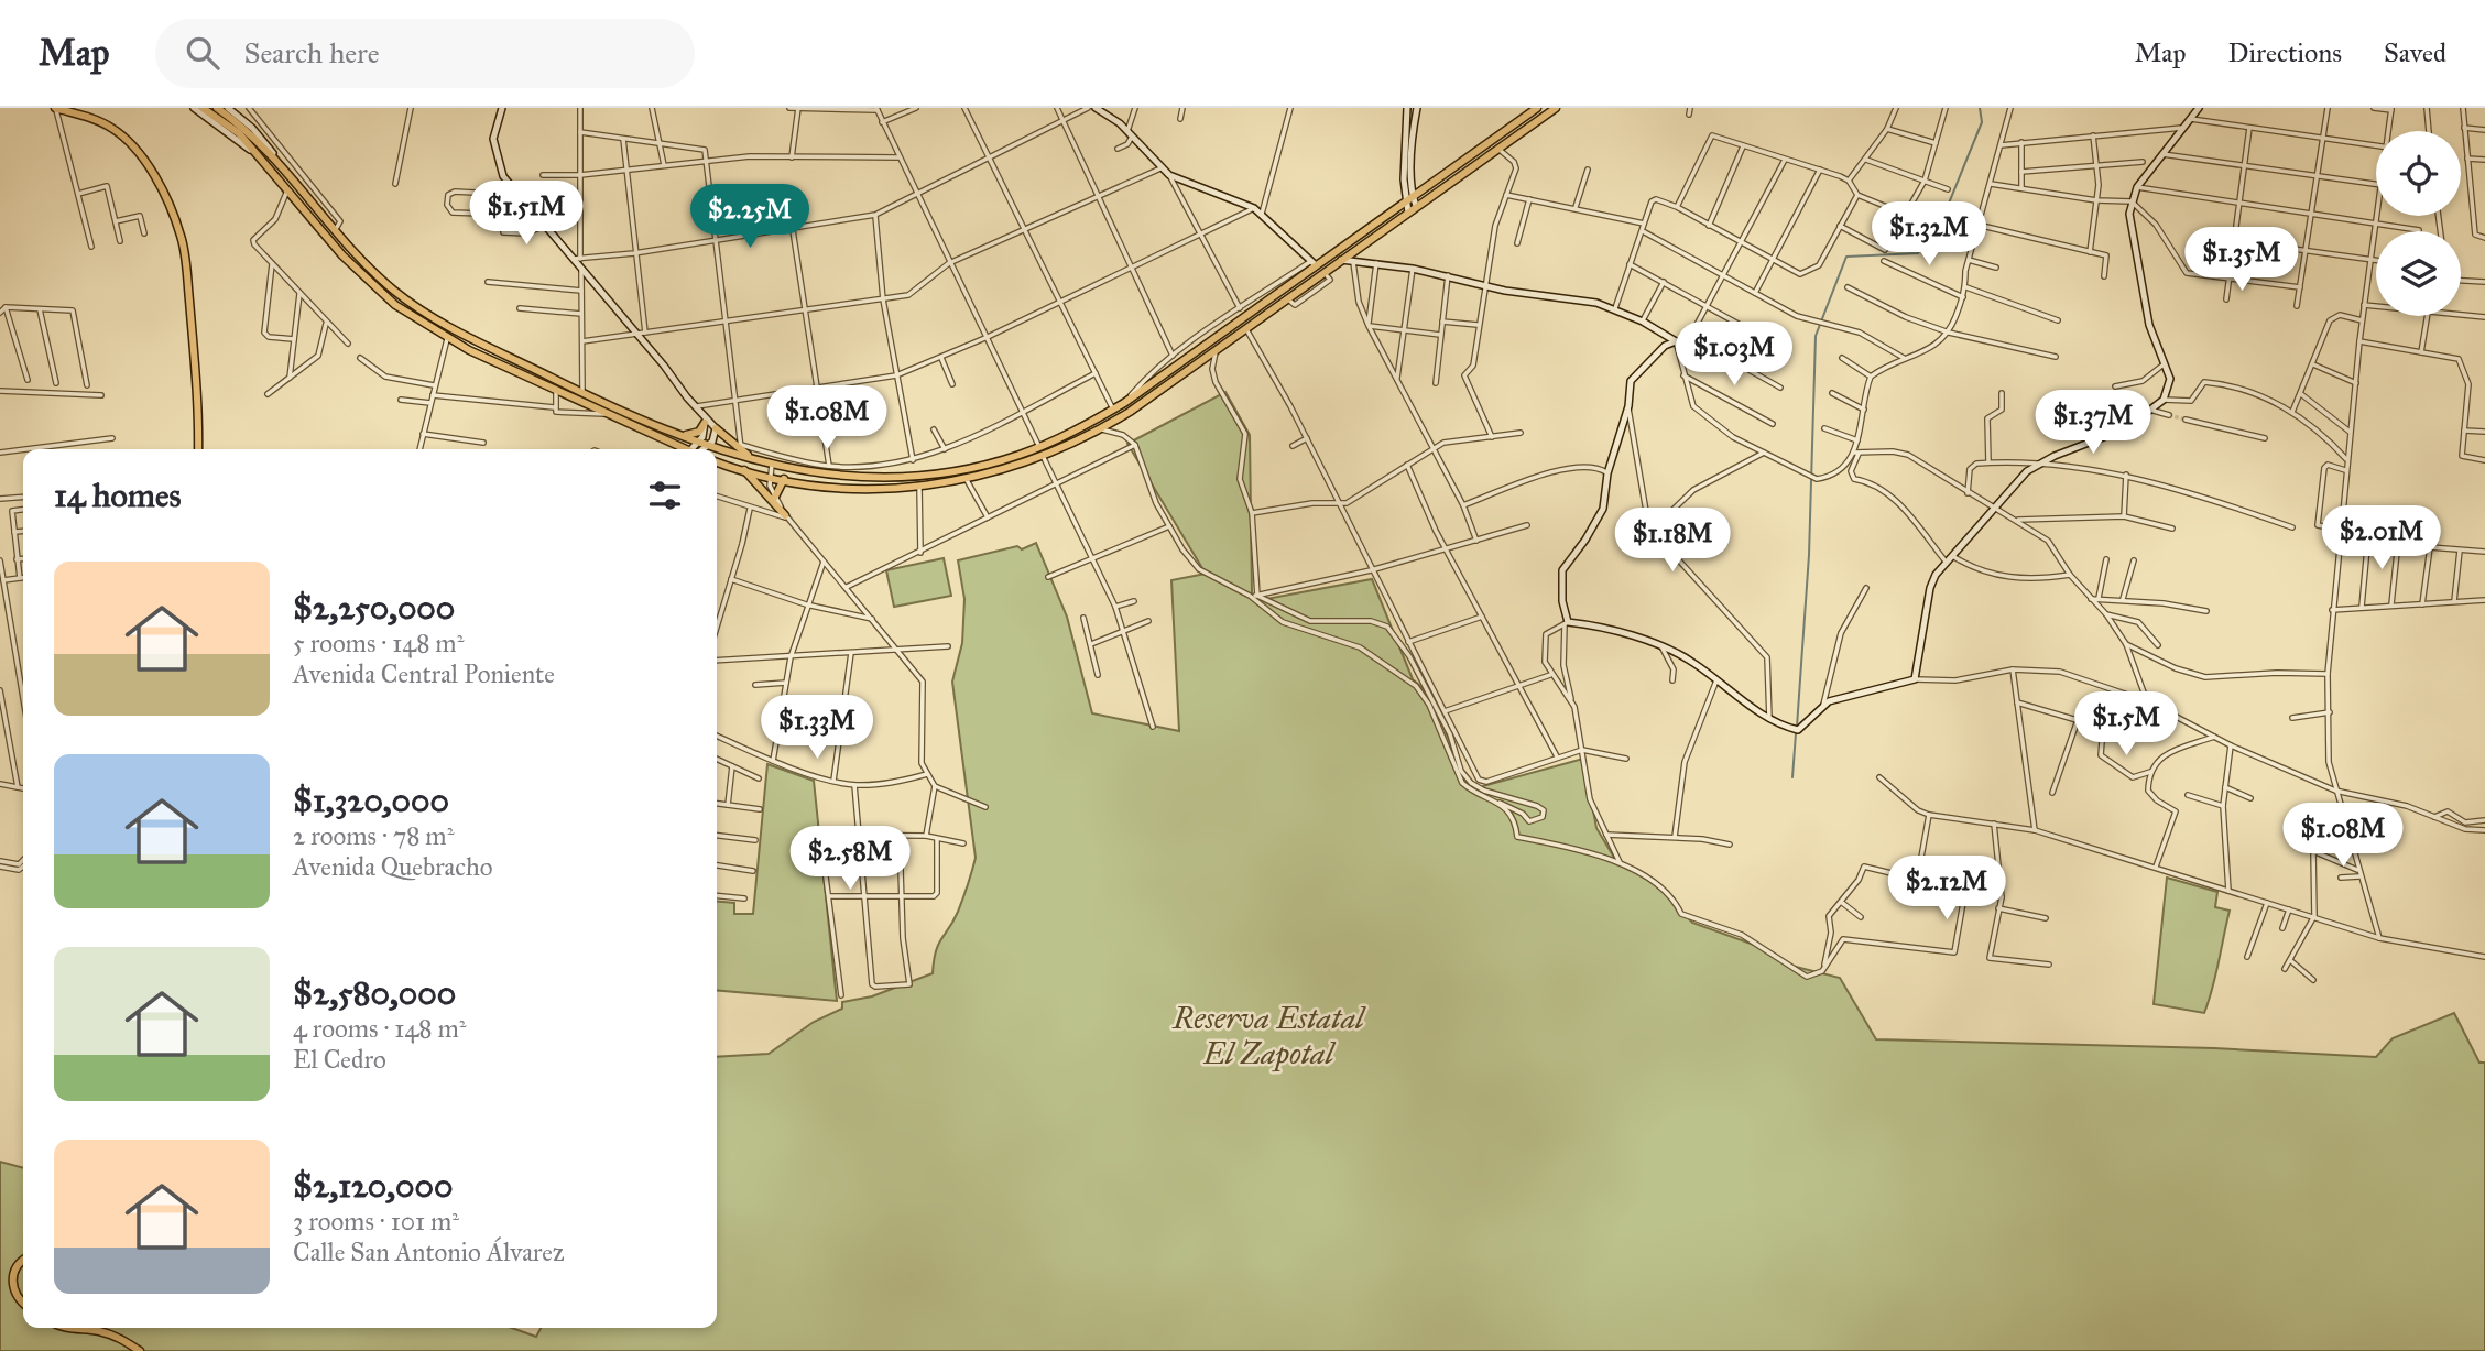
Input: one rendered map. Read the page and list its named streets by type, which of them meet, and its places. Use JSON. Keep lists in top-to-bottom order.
{
  "parks": ["Reserva Estatal El Zapotal"],
  "page": {
    "header": "Map",
    "search": "Search here",
    "nav": ["Map", "Directions", "Saved"],
    "price": [
      "$1.51M",
      "$2.25M",
      "$1.32M",
      "$1.35M",
      "$1.03M",
      "$1.08M",
      "$1.37M",
      "$2.01M",
      "$1.18M",
      "$1.5M",
      "$1.33M",
      "$1.08M",
      "$2.58M",
      "$2.12M"
    ],
    "heading": "14 homes",
    "list": [
      {
        "name": "$2,250,000",
        "note": "5 rooms · 148 m² · Avenida Central Poniente"
      },
      {
        "name": "$1,320,000",
        "note": "2 rooms · 78 m² · Avenida Quebracho"
      },
      {
        "name": "$2,580,000",
        "note": "4 rooms · 148 m² · El Cedro"
      },
      {
        "name": "$2,120,000",
        "note": "3 rooms · 101 m² · Calle San Antonio Álvarez"
      }
    ]
  }
}
